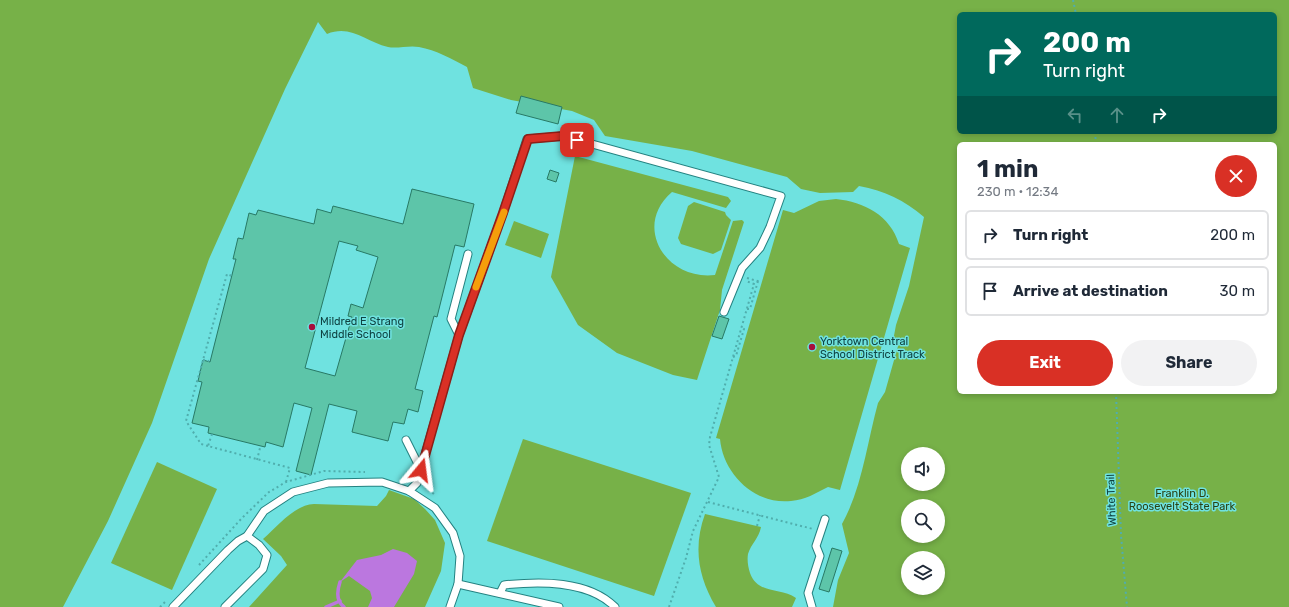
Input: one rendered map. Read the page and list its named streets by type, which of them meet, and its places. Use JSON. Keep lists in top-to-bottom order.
{
  "streets": {
    "path": ["White Trail"]
  },
  "parks": ["Franklin D. Roosevelt State Park"],
  "places": ["Mildred E Strang Middle School", "Yorktown Central School District Track"],
  "page": {
    "turn": ["200 m", "Turn right"],
    "heading": ["1 min", "230 m · 12:34"],
    "list": [
      {
        "name": "Turn right",
        "value": "200 m"
      },
      {
        "name": "Arrive at destination",
        "value": "30 m"
      }
    ],
    "buttons": ["Exit", "Share"]
  }
}
